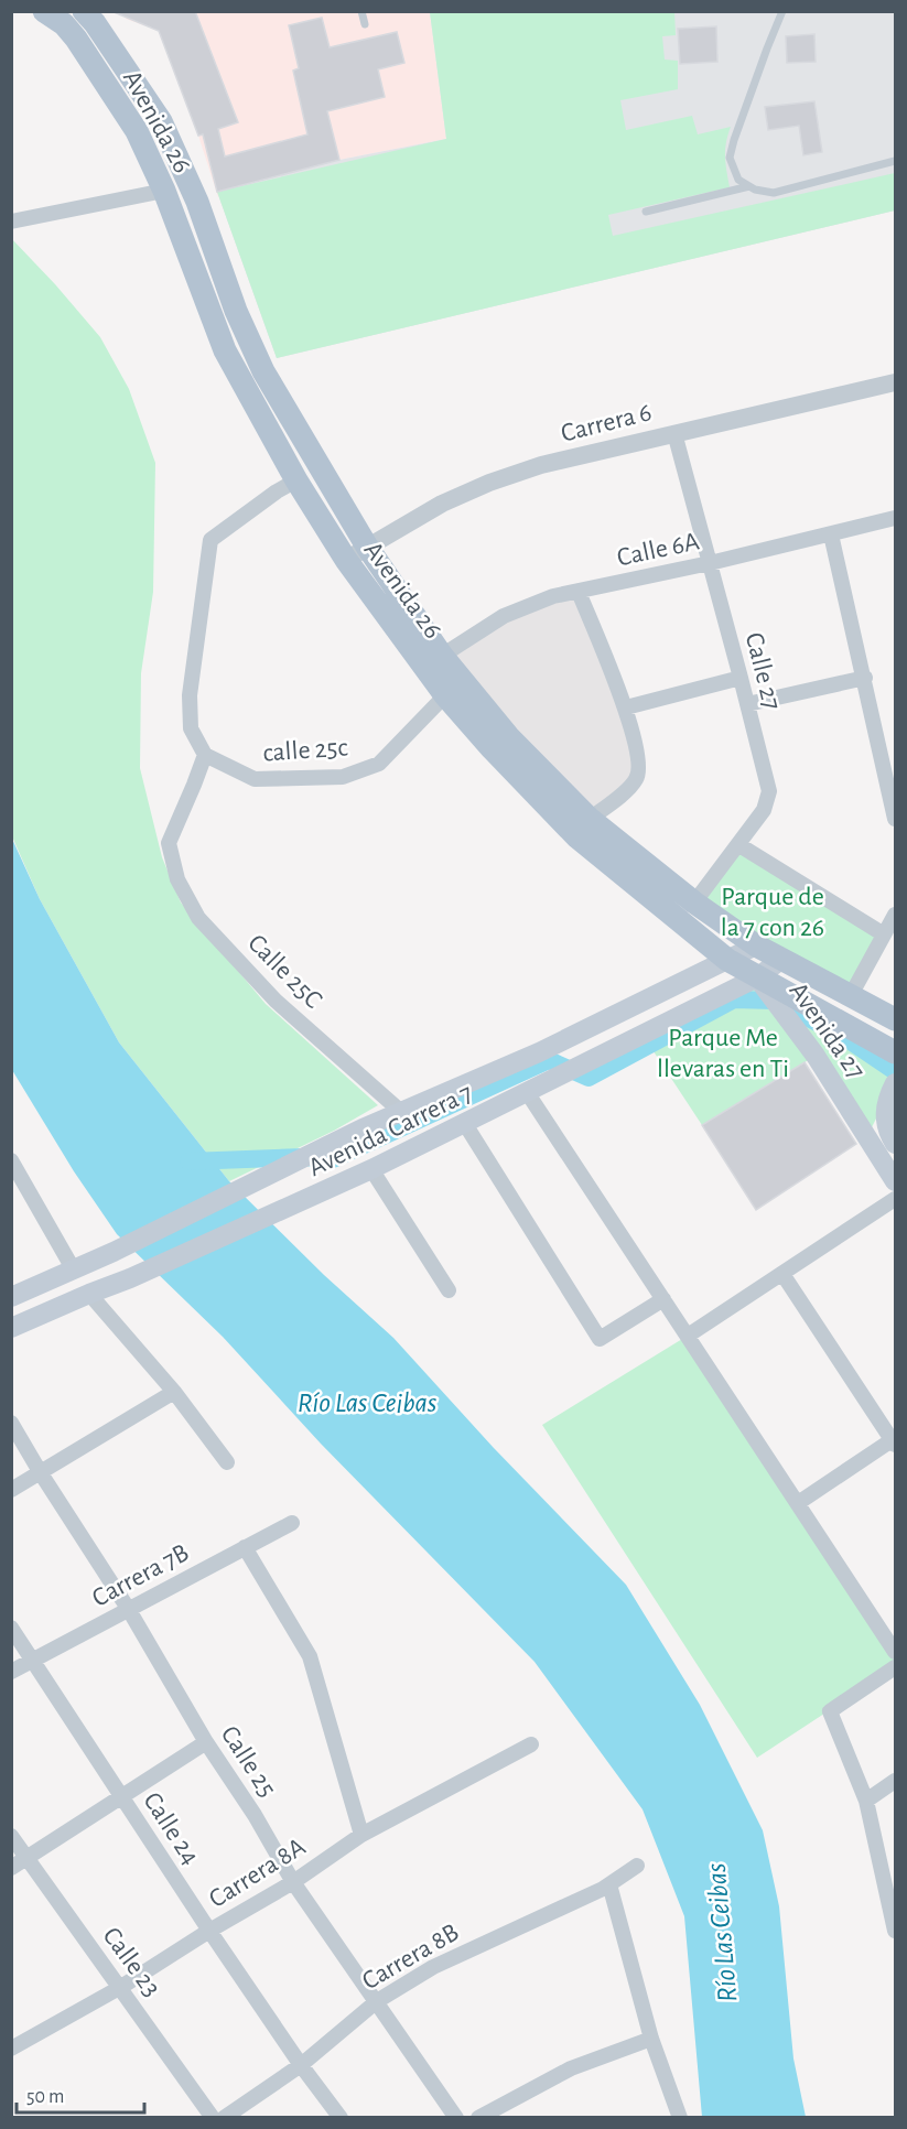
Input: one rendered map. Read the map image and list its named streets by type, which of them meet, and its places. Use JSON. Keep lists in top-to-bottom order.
{
  "streets": {
    "main road": ["Avenida 26", "Avenida 27", "Avenida Carrera 7"],
    "street": [
      "Carrera 6",
      "Calle 6A",
      "Calle 27",
      "calle 25c",
      "Calle 25C",
      "Carrera 7B",
      "Calle 25",
      "Calle 24",
      "Carrera 8A",
      "Carrera 8B",
      "Calle 23"
    ]
  },
  "crossings": [
    ["Avenida 26", "Carrera 6"],
    ["Avenida 26", "Calle 6A"],
    ["Avenida 26", "Calle 27"],
    ["Avenida 26", "calle 25c"],
    ["Avenida 26", "Avenida 27"],
    ["Avenida 26", "Avenida Carrera 7"],
    ["Carrera 6", "Calle 27"],
    ["Calle 6A", "Calle 27"],
    ["calle 25c", "Calle 25C"],
    ["Calle 25C", "Avenida Carrera 7"],
    ["Avenida 27", "Avenida Carrera 7"],
    ["Carrera 7B", "Calle 25"],
    ["Carrera 7B", "Calle 24"],
    ["Calle 25", "Carrera 8A"],
    ["Calle 25", "Carrera 8B"],
    ["Calle 24", "Carrera 8A"],
    ["Calle 24", "Carrera 8B"],
    ["Carrera 8A", "Calle 23"]
  ],
  "water": ["Río Las Ceibas"],
  "parks": ["Parque de la 7 con 26", "Parque Me llevaras en Ti"],
  "scale_bar": "50 m"
}
